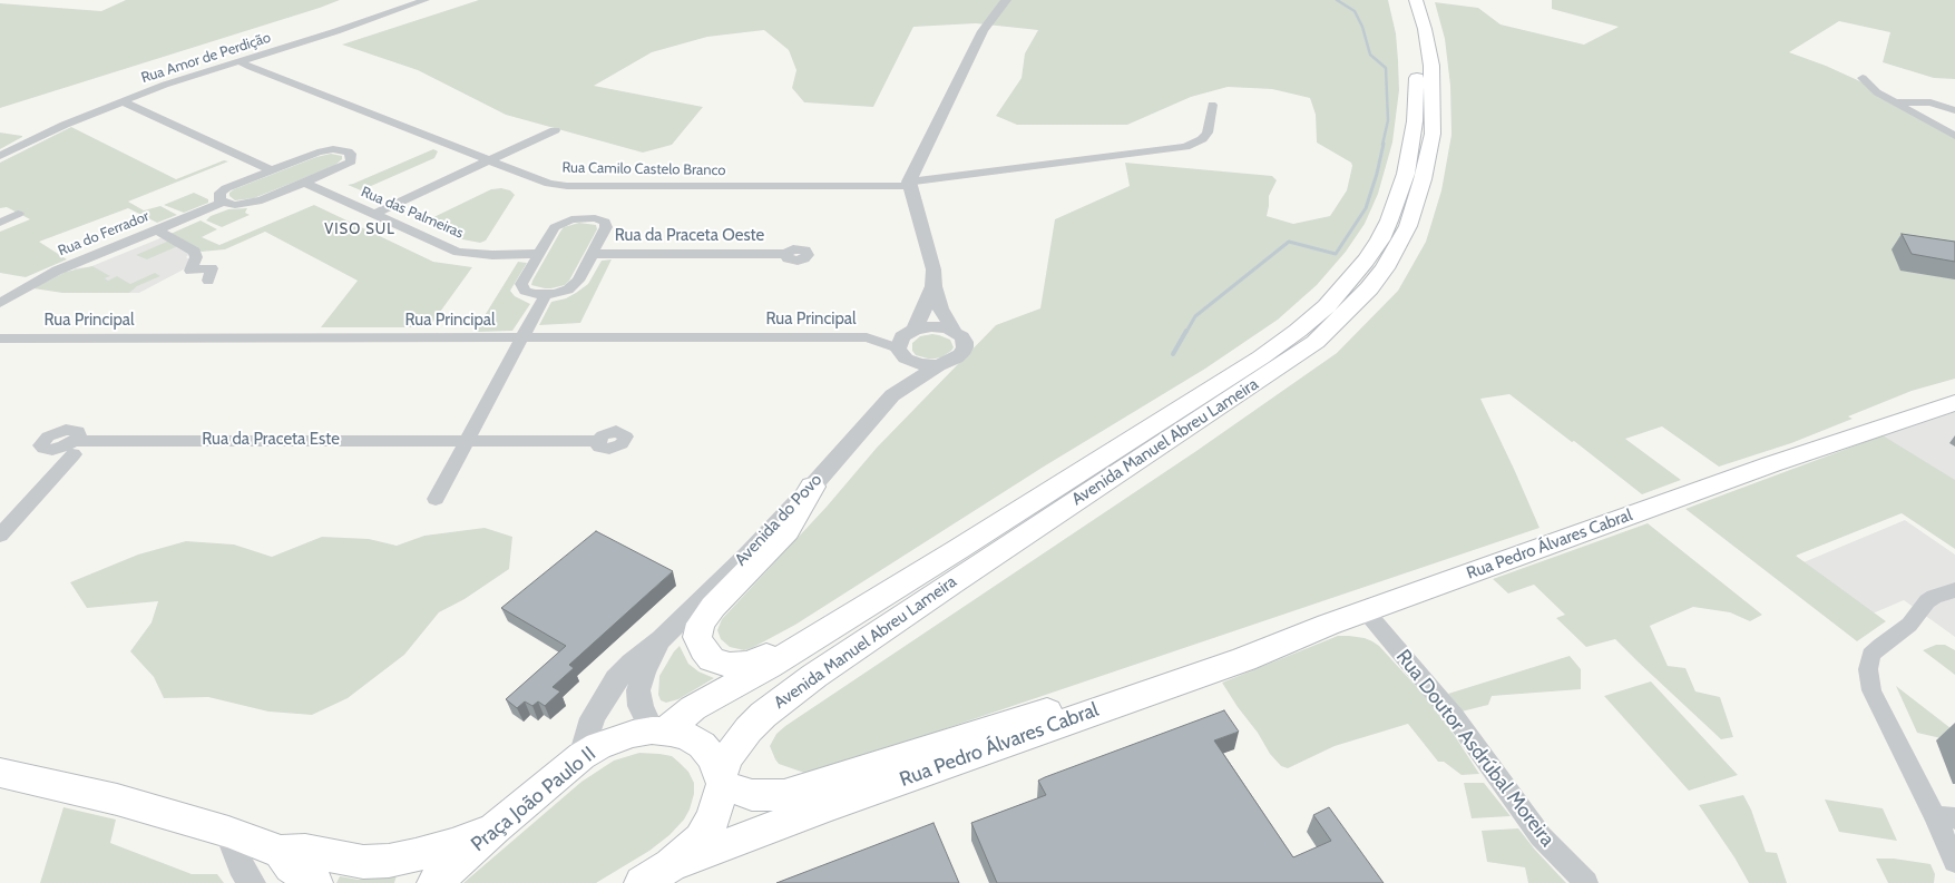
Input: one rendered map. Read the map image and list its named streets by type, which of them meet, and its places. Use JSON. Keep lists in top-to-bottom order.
{
  "streets": {
    "main road": ["Avenida Manuel Abreu Lameira", "Rua Pedro Álvares Cabral", "Praça João Paulo II"],
    "street": [
      "Rua Amor de Perdição",
      "Rua Camilo Castelo Branco",
      "Rua das Palmeiras",
      "Rua do Ferrador",
      "Rua da Praceta Oeste",
      "Rua Principal",
      "Rua da Praceta Este",
      "Avenida do Povo",
      "Rua Doutor Asdrúbal Moreira"
    ]
  },
  "crossings": [
    ["Rua Amor de Perdição", "Rua Camilo Castelo Branco"],
    ["Rua Camilo Castelo Branco", "Avenida do Povo"],
    ["Rua Principal", "Avenida do Povo"],
    ["Avenida Manuel Abreu Lameira", "Avenida do Povo"],
    ["Avenida Manuel Abreu Lameira", "Rua Pedro Álvares Cabral"],
    ["Avenida Manuel Abreu Lameira", "Praça João Paulo II"],
    ["Avenida do Povo", "Praça João Paulo II"],
    ["Rua Pedro Álvares Cabral", "Rua Doutor Asdrúbal Moreira"],
    ["Rua Pedro Álvares Cabral", "Praça João Paulo II"]
  ],
  "districts": ["VISO SUL"]
}
